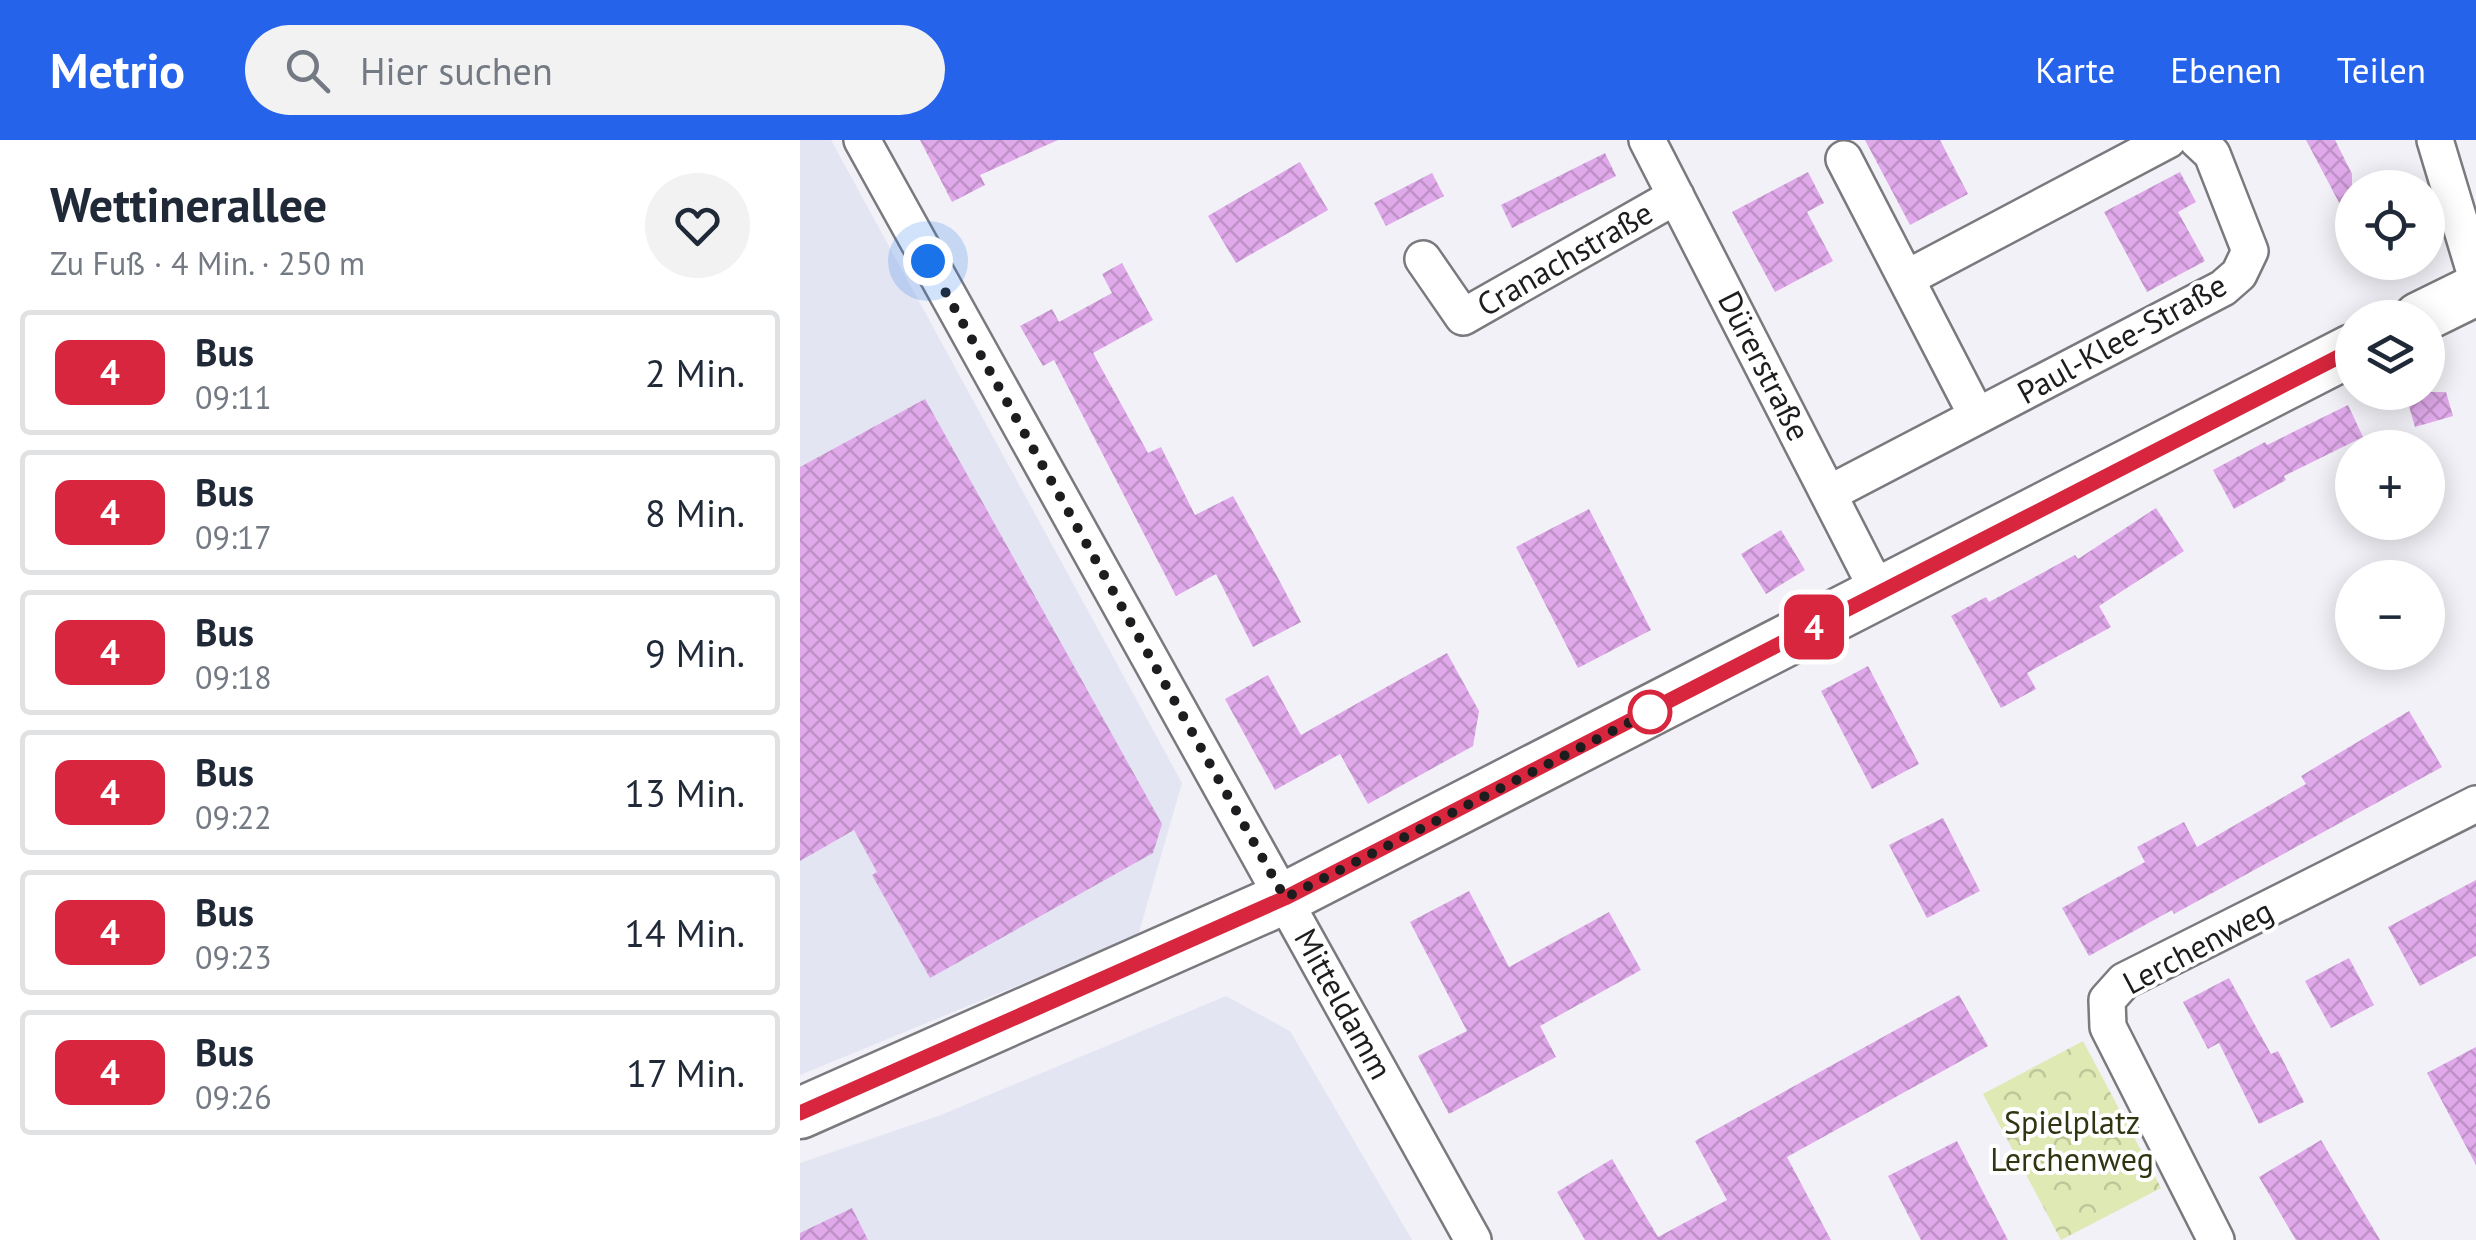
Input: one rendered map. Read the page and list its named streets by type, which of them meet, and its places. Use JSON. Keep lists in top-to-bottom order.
{
  "streets": {
    "street": [
      "Cranachstraße",
      "Paul-Klee-Straße",
      "Dürerstraße",
      "Lerchenweg",
      "Mitteldamm"
    ]
  },
  "crossings": [
    ["Cranachstraße", "Dürerstraße"],
    ["Paul-Klee-Straße", "Dürerstraße"]
  ],
  "parks": ["Spielplatz Lerchenweg"],
  "lines": ["bus line 4"],
  "page": {
    "header": "Metrio",
    "search": "Hier suchen",
    "nav": ["Karte", "Ebenen", "Teilen"],
    "heading": ["Wettinerallee", "Zu Fuß · 4 Min. · 250 m"],
    "on_map": "4",
    "map_buttons": ["+", "−"],
    "list": [
      {
        "mark": "4",
        "name": "Bus",
        "note": "09:11",
        "value": "2 Min."
      },
      {
        "mark": "4",
        "name": "Bus",
        "note": "09:17",
        "value": "8 Min."
      },
      {
        "mark": "4",
        "name": "Bus",
        "note": "09:18",
        "value": "9 Min."
      },
      {
        "mark": "4",
        "name": "Bus",
        "note": "09:22",
        "value": "13 Min."
      },
      {
        "mark": "4",
        "name": "Bus",
        "note": "09:23",
        "value": "14 Min."
      },
      {
        "mark": "4",
        "name": "Bus",
        "note": "09:26",
        "value": "17 Min."
      }
    ]
  }
}
